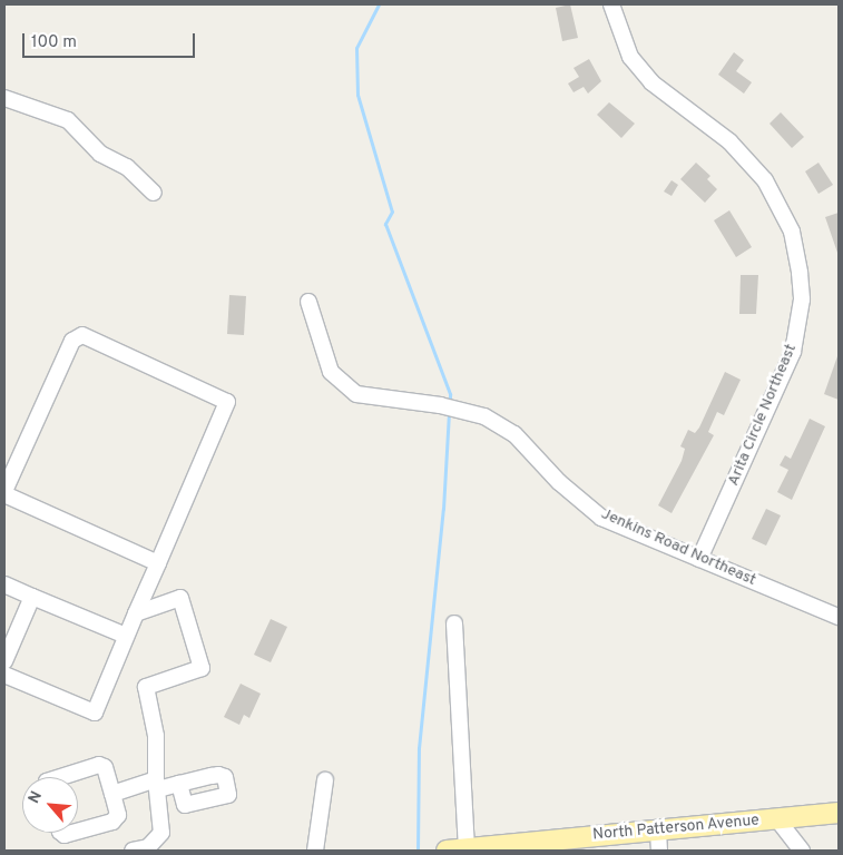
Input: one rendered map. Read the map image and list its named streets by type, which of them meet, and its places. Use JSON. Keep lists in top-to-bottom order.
{
  "streets": {
    "main road": ["North Patterson Avenue"],
    "street": ["Arita Circle Northeast", "Jenkins Road Northeast"]
  },
  "crossings": [
    ["Arita Circle Northeast", "Jenkins Road Northeast"]
  ],
  "scale_bar": "100 m",
  "north": "top left"
}
